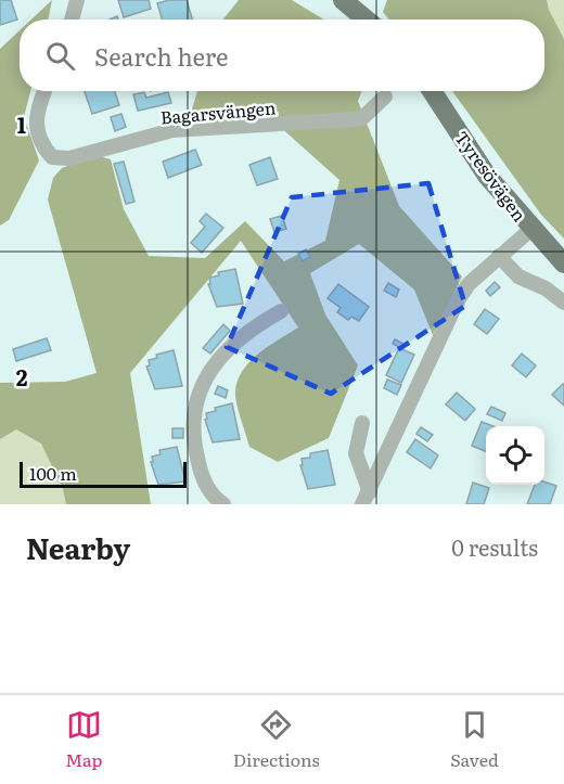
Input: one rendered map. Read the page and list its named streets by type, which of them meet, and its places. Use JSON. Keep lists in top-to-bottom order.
{
  "streets": {
    "main road": ["Tyresövägen"],
    "street": ["Bagarsvängen"]
  },
  "scale_bar": "100 m",
  "page": {
    "search": "Search here",
    "scale": "100 m",
    "heading": ["Nearby", "0 results"],
    "nav": ["Map", "Directions", "Saved"]
  },
  "grid": {
    "rows": ["1", "2"]
  }
}
